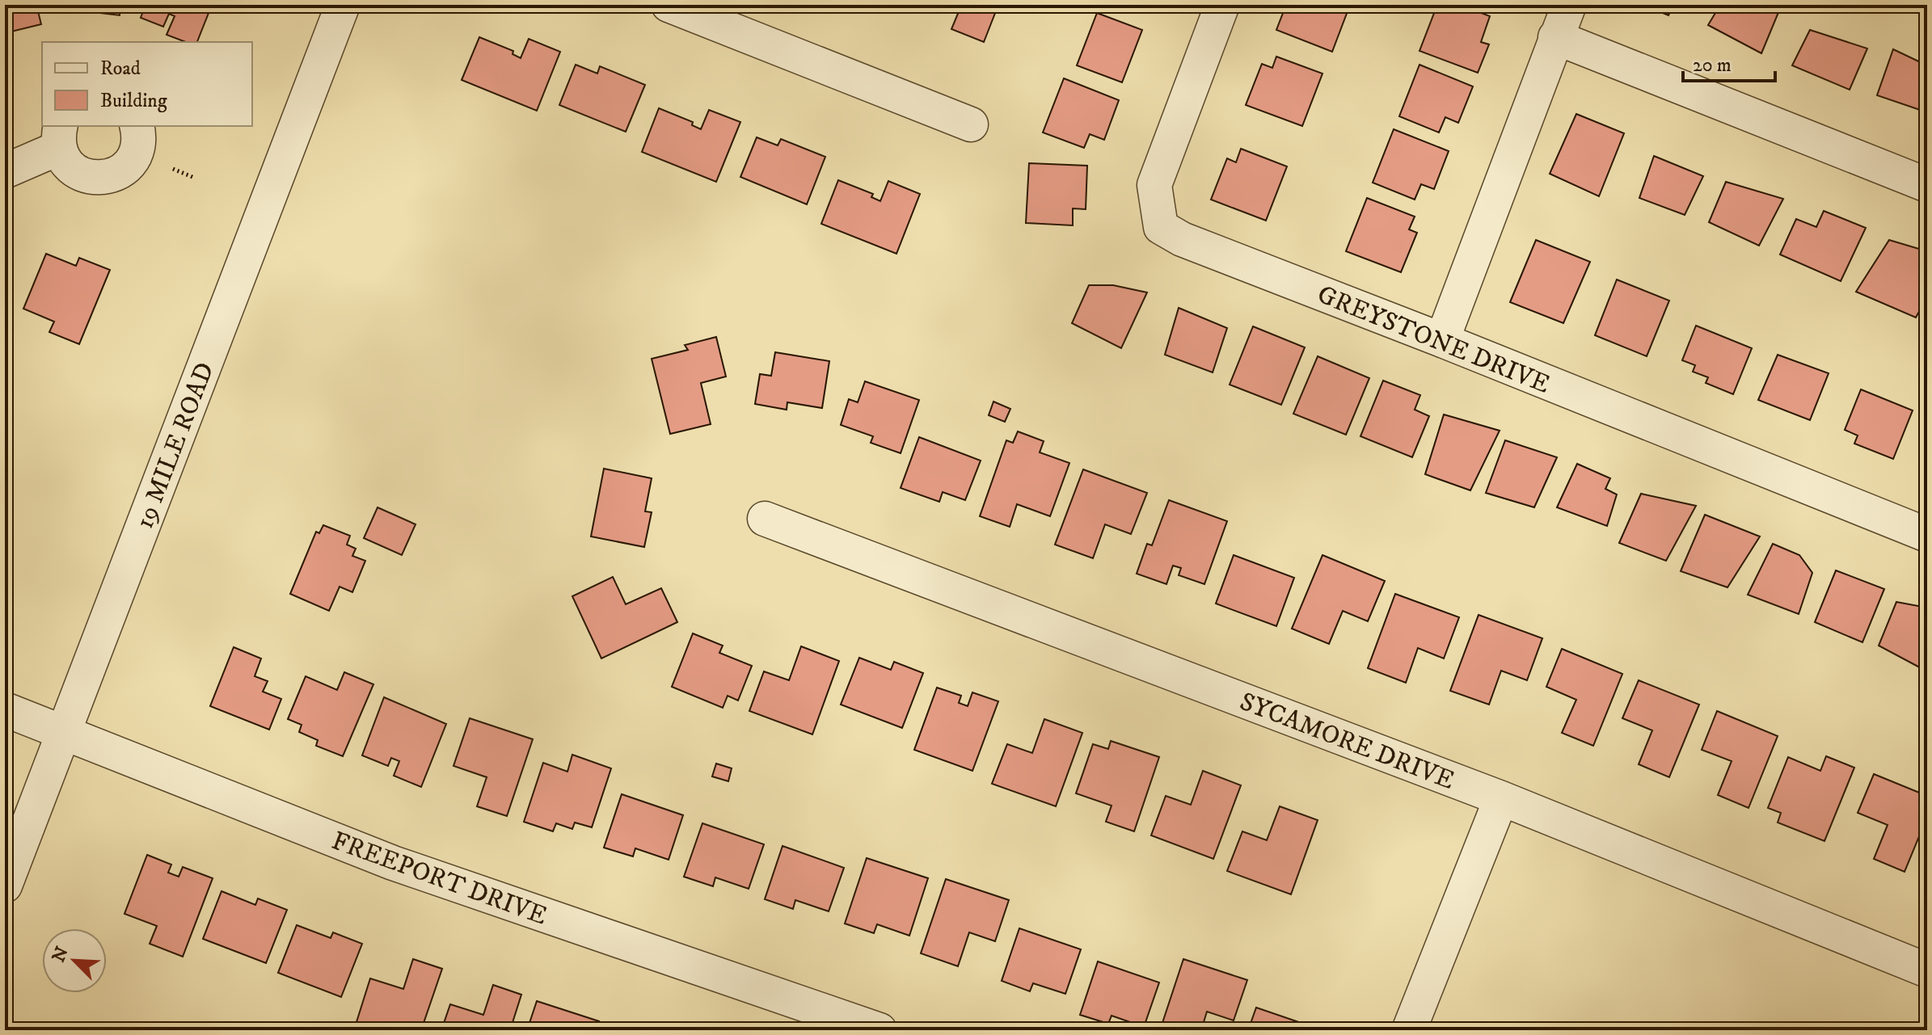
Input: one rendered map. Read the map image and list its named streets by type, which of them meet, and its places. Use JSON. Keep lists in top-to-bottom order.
{
  "streets": {
    "street": [
      "GREYSTONE DRIVE",
      "19 MILE ROAD",
      "SYCAMORE DRIVE",
      "FREEPORT DRIVE"
    ]
  },
  "crossings": [
    ["19 MILE ROAD", "FREEPORT DRIVE"]
  ],
  "legend": ["Road", "Building"],
  "scale_bar": "20 m",
  "north": "top left"
}
